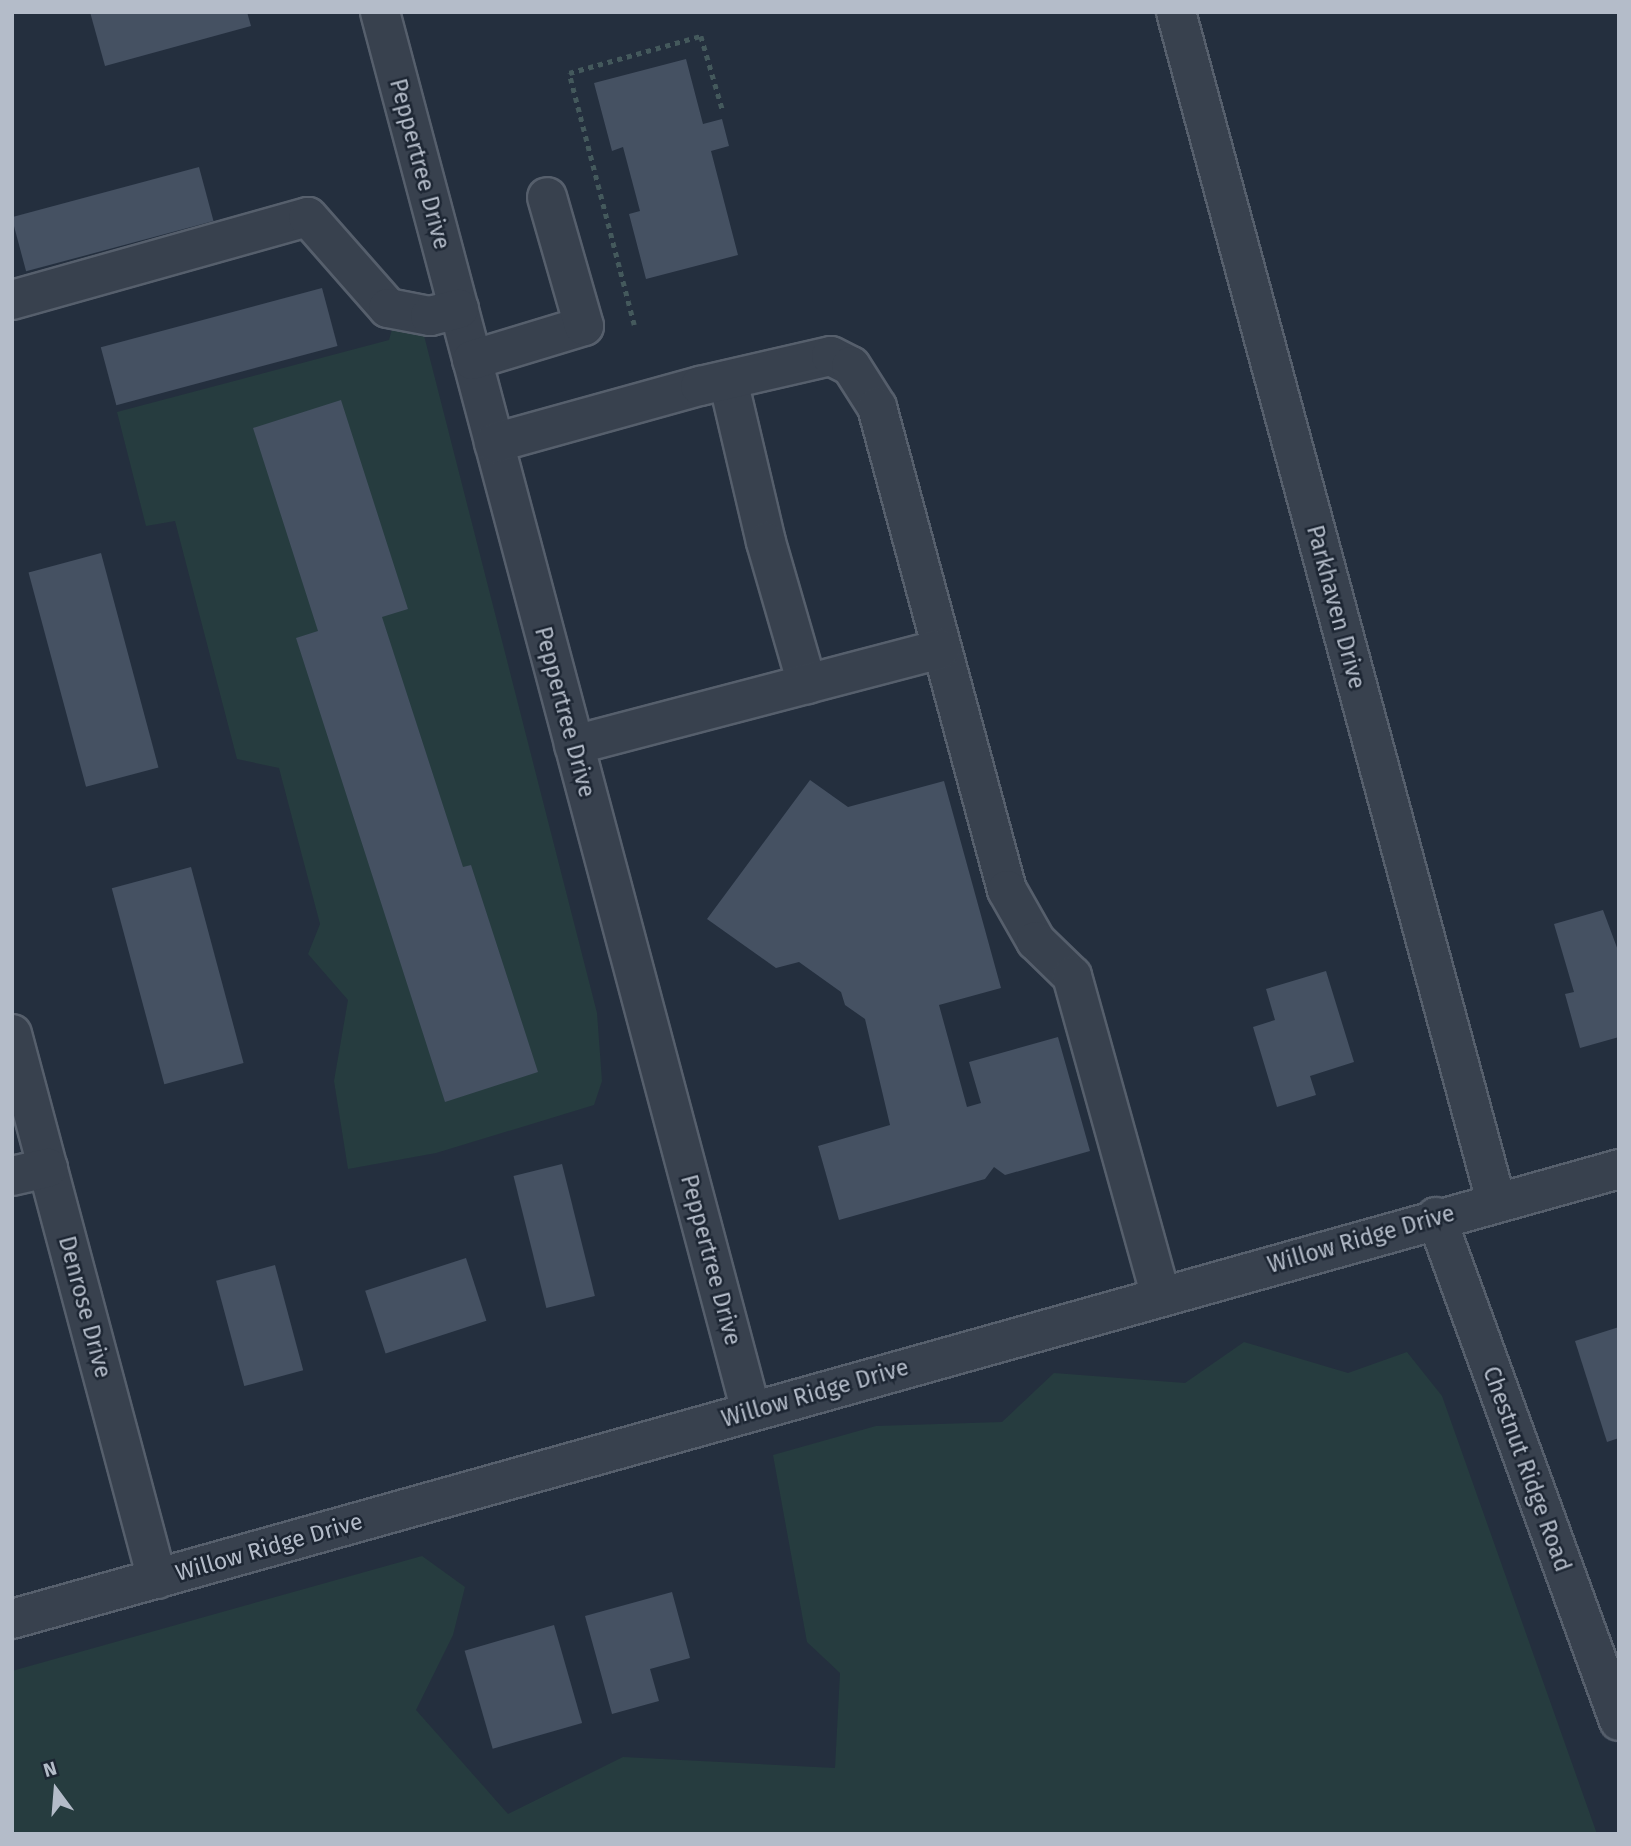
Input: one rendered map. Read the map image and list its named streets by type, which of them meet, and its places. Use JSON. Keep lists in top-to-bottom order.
{
  "streets": {
    "street": [
      "Peppertree Drive",
      "Parkhaven Drive",
      "Willow Ridge Drive",
      "Denrose Drive",
      "Chestnut Ridge Road"
    ]
  },
  "crossings": [
    ["Peppertree Drive", "Willow Ridge Drive"],
    ["Parkhaven Drive", "Willow Ridge Drive"],
    ["Willow Ridge Drive", "Denrose Drive"],
    ["Willow Ridge Drive", "Chestnut Ridge Road"]
  ],
  "north": "top"
}
